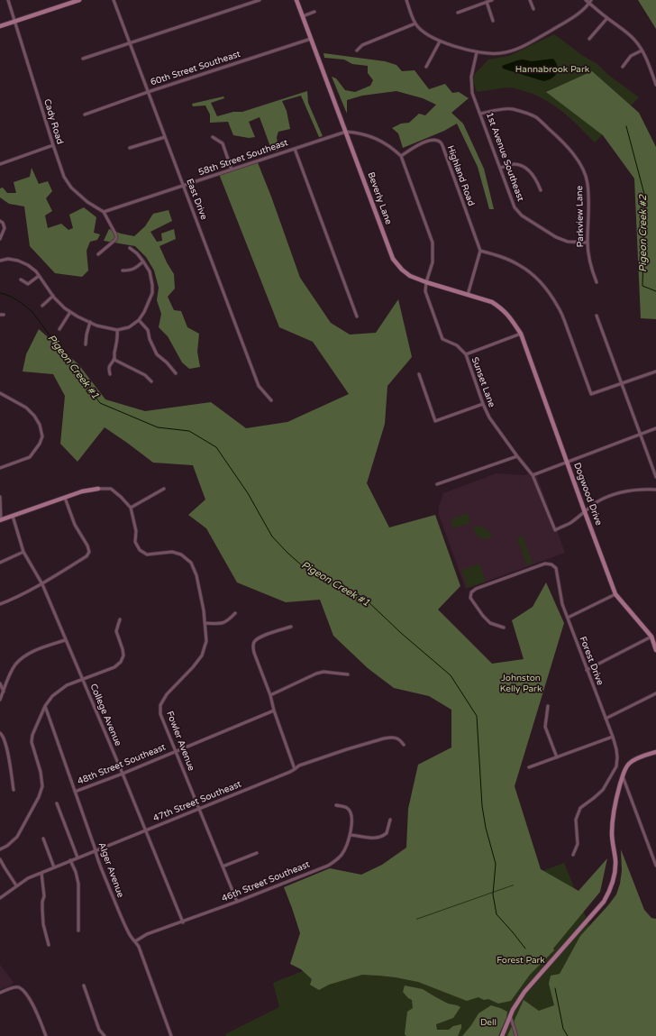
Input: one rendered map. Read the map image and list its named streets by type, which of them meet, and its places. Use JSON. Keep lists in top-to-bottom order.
{
  "streets": {
    "street": [
      "60th Street Southeast",
      "Cady Road",
      "1st Avenue Southeast",
      "58th Street Southeast",
      "Highland Road",
      "Beverly Lane",
      "East Drive",
      "Parkview Lane",
      "Sunset Lane",
      "Dogwood Drive",
      "Forest Drive",
      "College Avenue",
      "Fowler Avenue",
      "48th Street Southeast",
      "47th Street Southeast",
      "Alger Avenue",
      "46th Street Southeast"
    ]
  },
  "crossings": [
    ["60th Street Southeast", "Beverly Lane"],
    ["60th Street Southeast", "East Drive"],
    ["Cady Road", "58th Street Southeast"],
    ["1st Avenue Southeast", "Parkview Lane"],
    ["58th Street Southeast", "Beverly Lane"],
    ["58th Street Southeast", "East Drive"],
    ["Highland Road", "Sunset Lane"],
    ["Beverly Lane", "Sunset Lane"],
    ["Beverly Lane", "Dogwood Drive"],
    ["Sunset Lane", "Dogwood Drive"],
    ["College Avenue", "48th Street Southeast"],
    ["College Avenue", "47th Street Southeast"],
    ["College Avenue", "46th Street Southeast"],
    ["Fowler Avenue", "48th Street Southeast"],
    ["Fowler Avenue", "47th Street Southeast"],
    ["Fowler Avenue", "46th Street Southeast"],
    ["48th Street Southeast", "Alger Avenue"],
    ["47th Street Southeast", "Alger Avenue"],
    ["Alger Avenue", "46th Street Southeast"]
  ],
  "water": ["Pigeon Creek #2", "Pigeon Creek #1"],
  "parks": [
    "Hannabrook Park",
    "Johnston Kelly Park",
    "Forest Park",
    "Dell"
  ]
}
